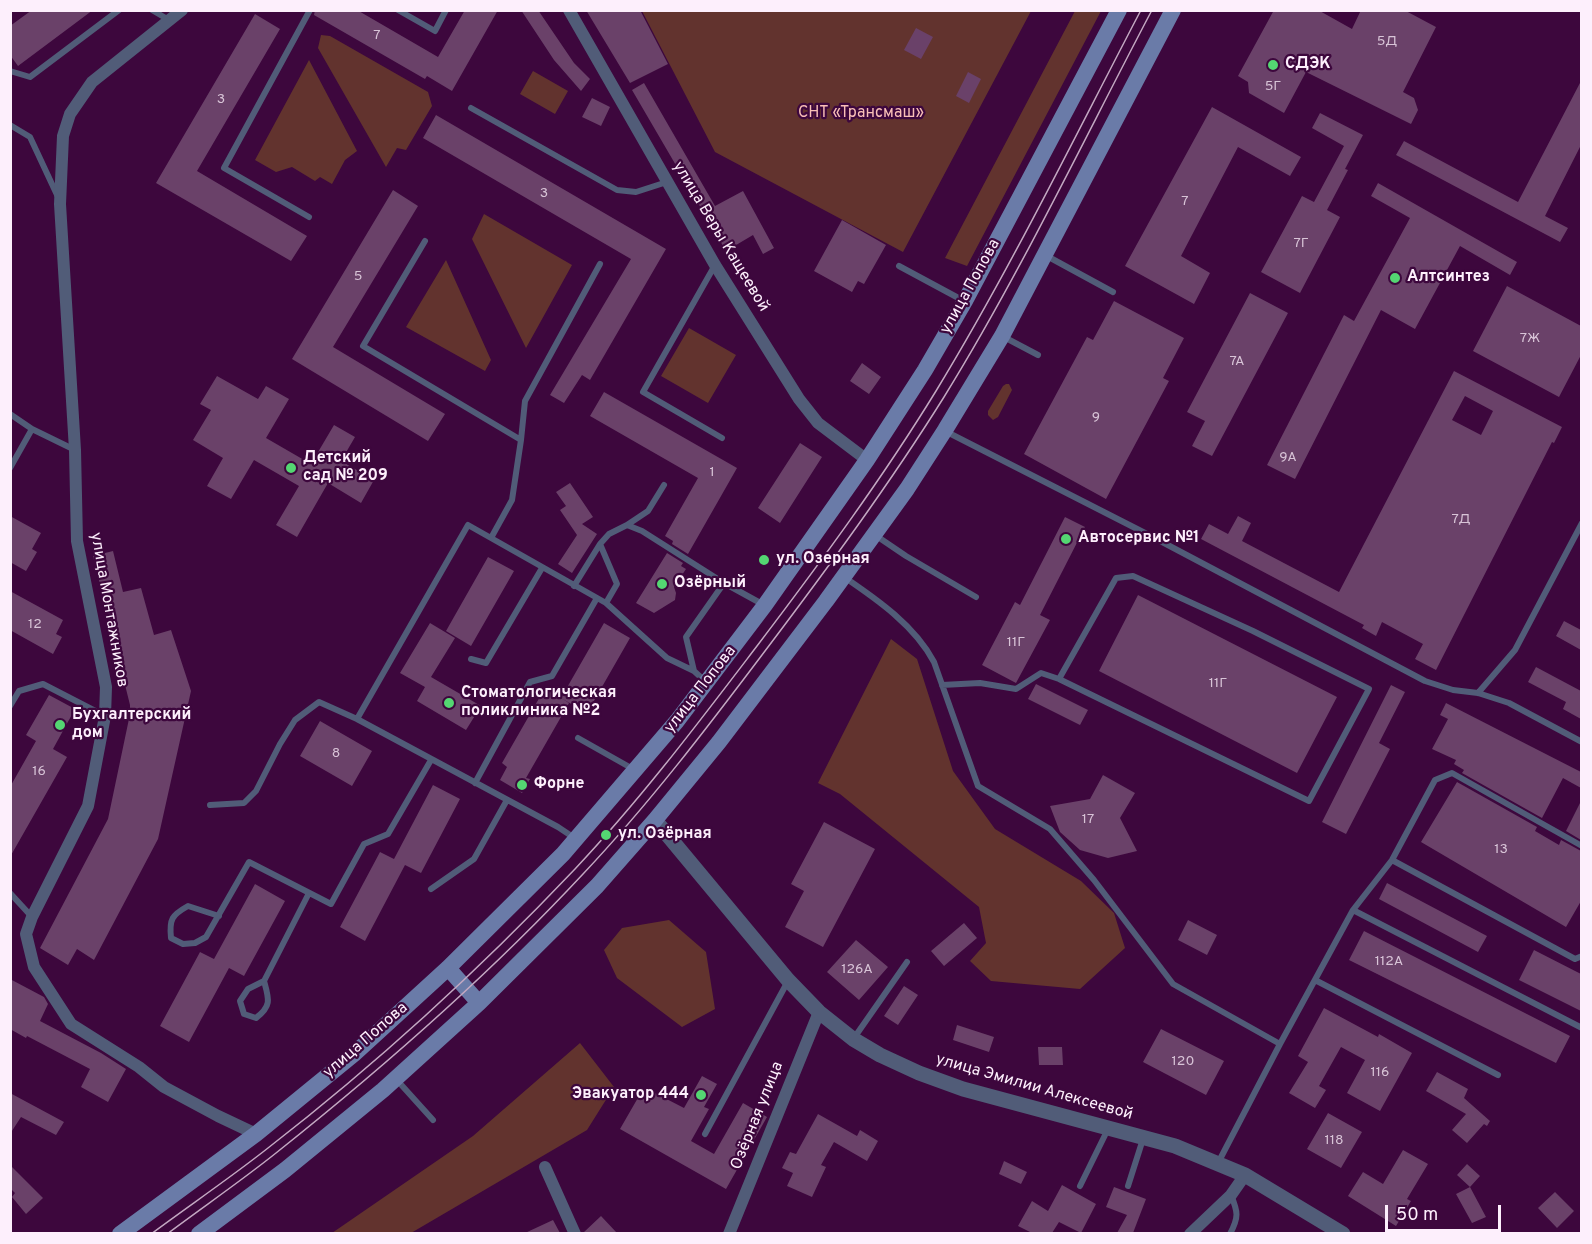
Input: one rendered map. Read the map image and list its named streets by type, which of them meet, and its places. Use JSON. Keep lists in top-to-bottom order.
{
  "streets": {
    "main road": ["улица Попова"],
    "street": [
      "улица Веры Кащеевой",
      "улица Монтажников",
      "улица Эмилии Алексеевой",
      "Озёрная улица"
    ]
  },
  "crossings": [
    ["улица Веры Кащеевой", "улица Попова"],
    ["улица Попова", "улица Монтажников"],
    ["улица Эмилии Алексеевой", "Озёрная улица"]
  ],
  "parks": ["СНТ «Трансмаш»"],
  "places": [
    "СДЭК",
    "Алтсинтез",
    "Детский сад № 209",
    "Автосервис №1",
    "ул. Озерная",
    "Озёрный",
    "Стоматологическая поликлиника №2",
    "Бухгалтерский дом",
    "Форне",
    "ул. Озёрная",
    "Эвакуатор 444"
  ],
  "house_numbers": [
    "7",
    "5Д",
    "5Г",
    "3",
    "3",
    "7",
    "7Г",
    "5",
    "7Ж",
    "7А",
    "9",
    "9А",
    "1",
    "7Д",
    "12",
    "11Г",
    "11Г",
    "8",
    "16",
    "17",
    "13",
    "112А",
    "126А",
    "120",
    "116",
    "118"
  ],
  "scale_bar": "50 m"
}
